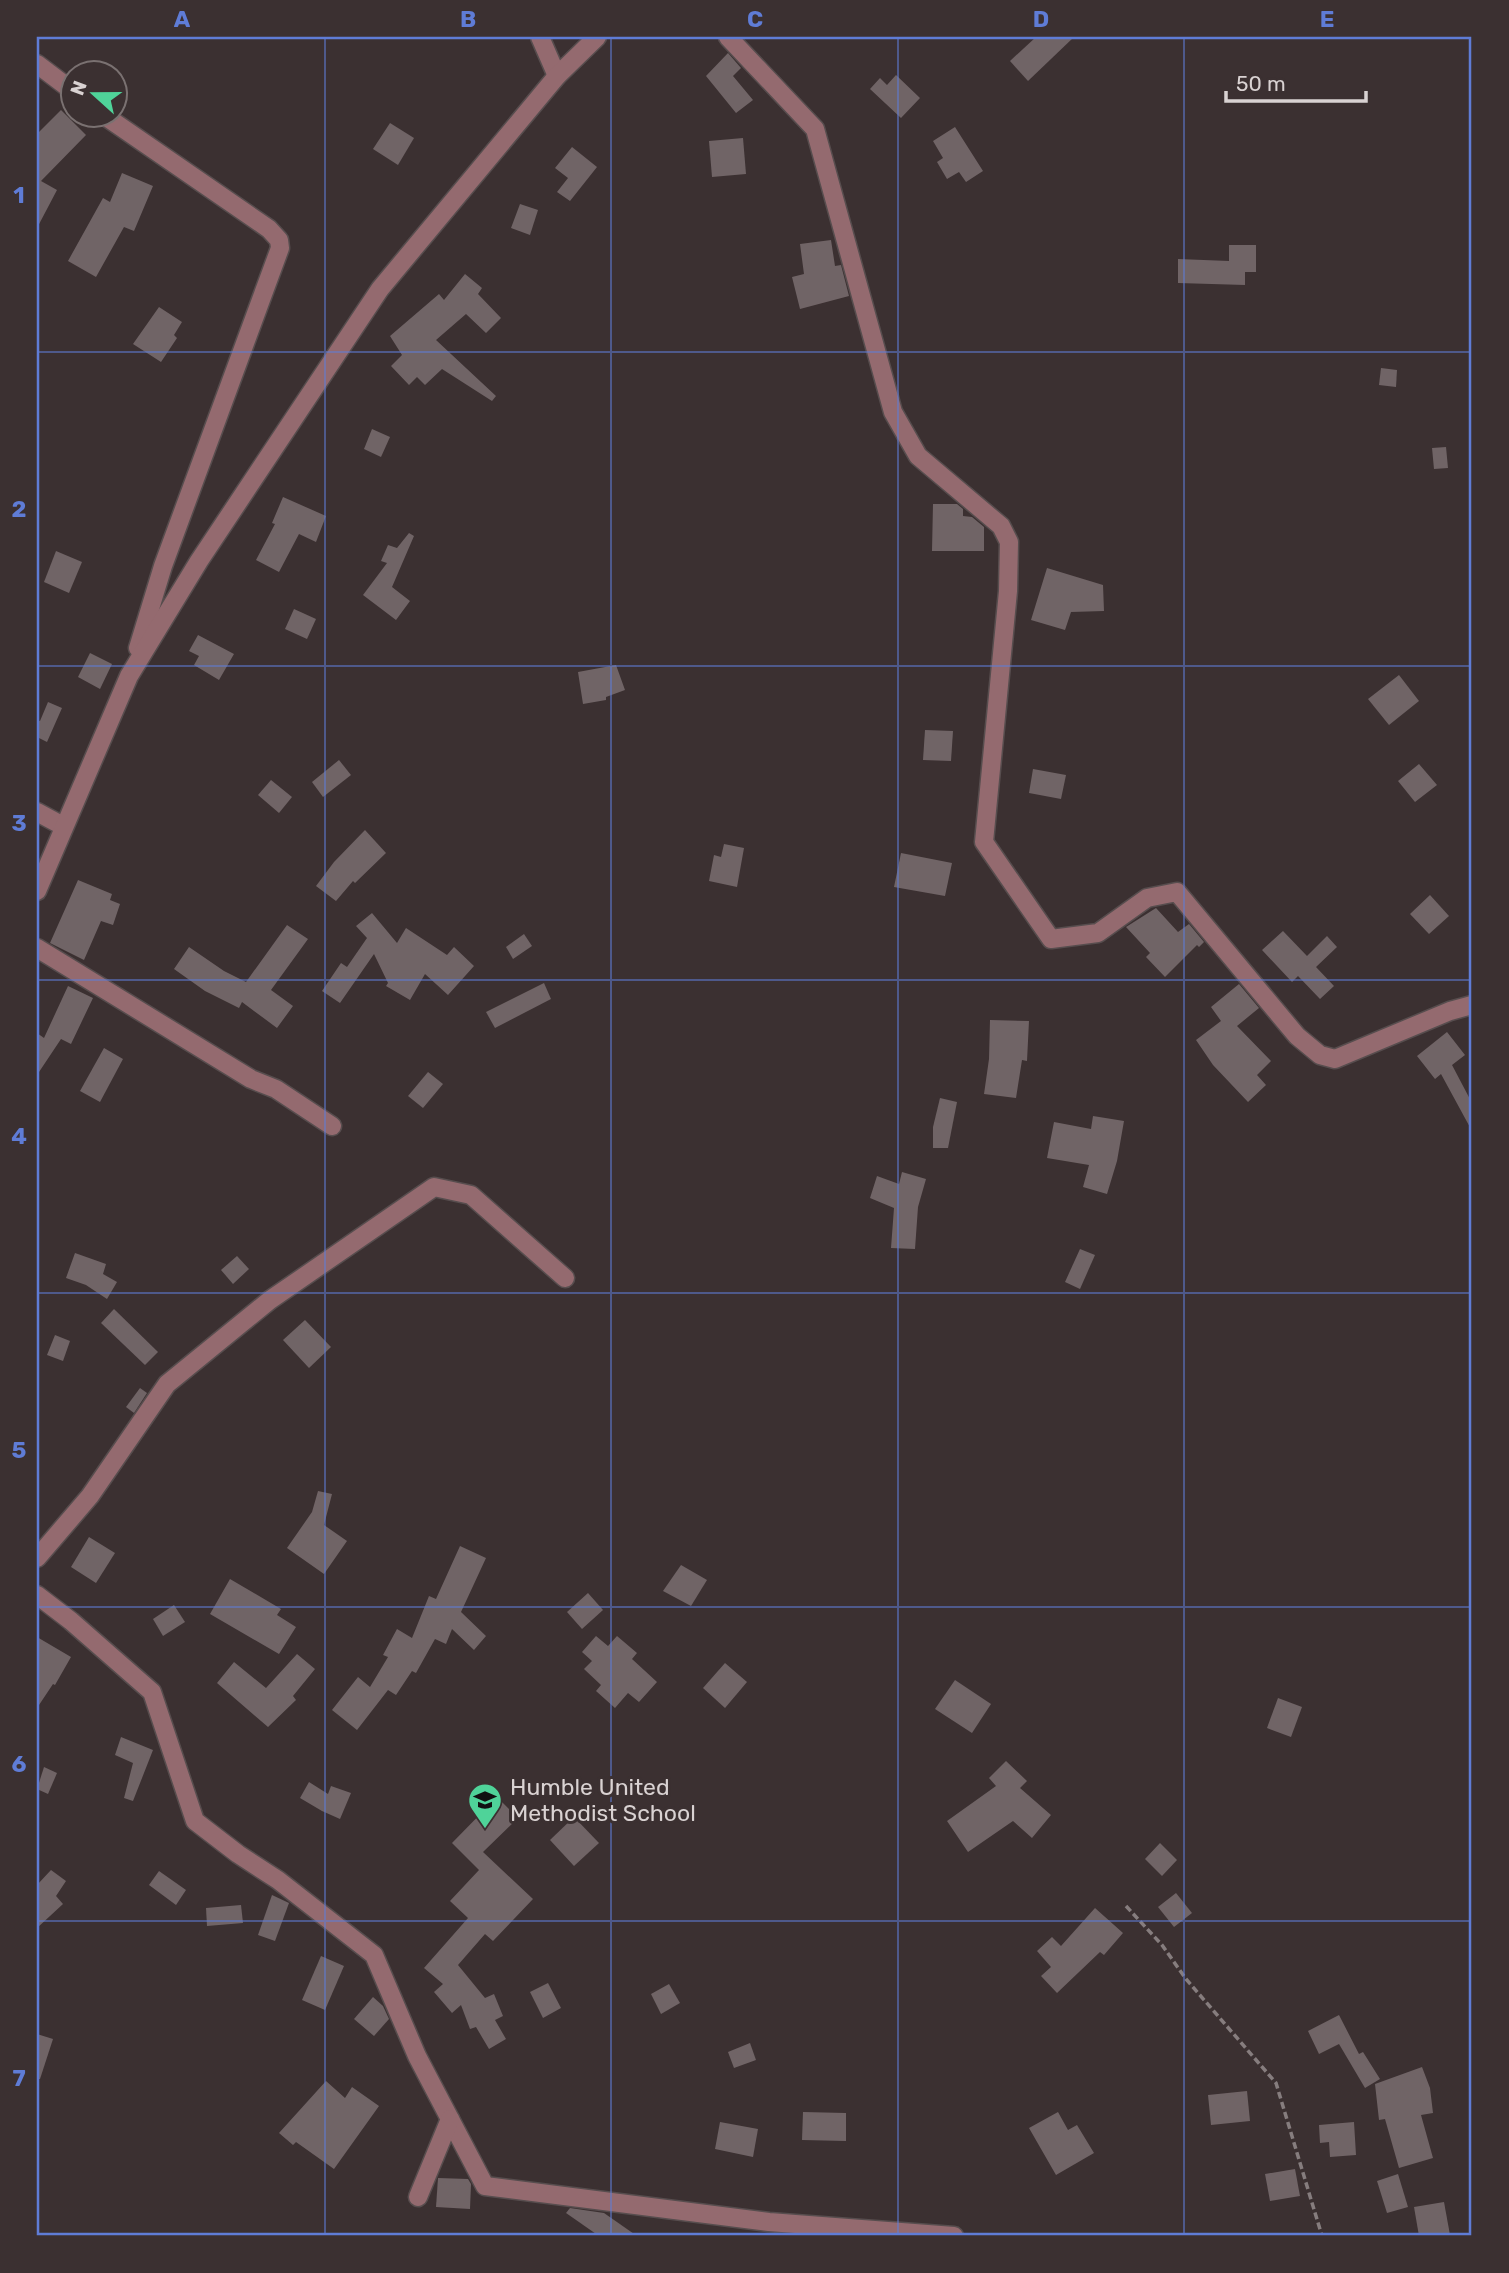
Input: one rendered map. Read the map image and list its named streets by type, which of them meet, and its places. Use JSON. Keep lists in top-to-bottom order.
{
  "places": {
    "school or university": ["Humble United Methodist School"]
  },
  "scale_bar": "50 m",
  "north": "left",
  "grid": {
    "columns": [
      "A",
      "B",
      "C",
      "D",
      "E"
    ],
    "rows": [
      "1",
      "2",
      "3",
      "4",
      "5",
      "6",
      "7"
    ]
  }
}
